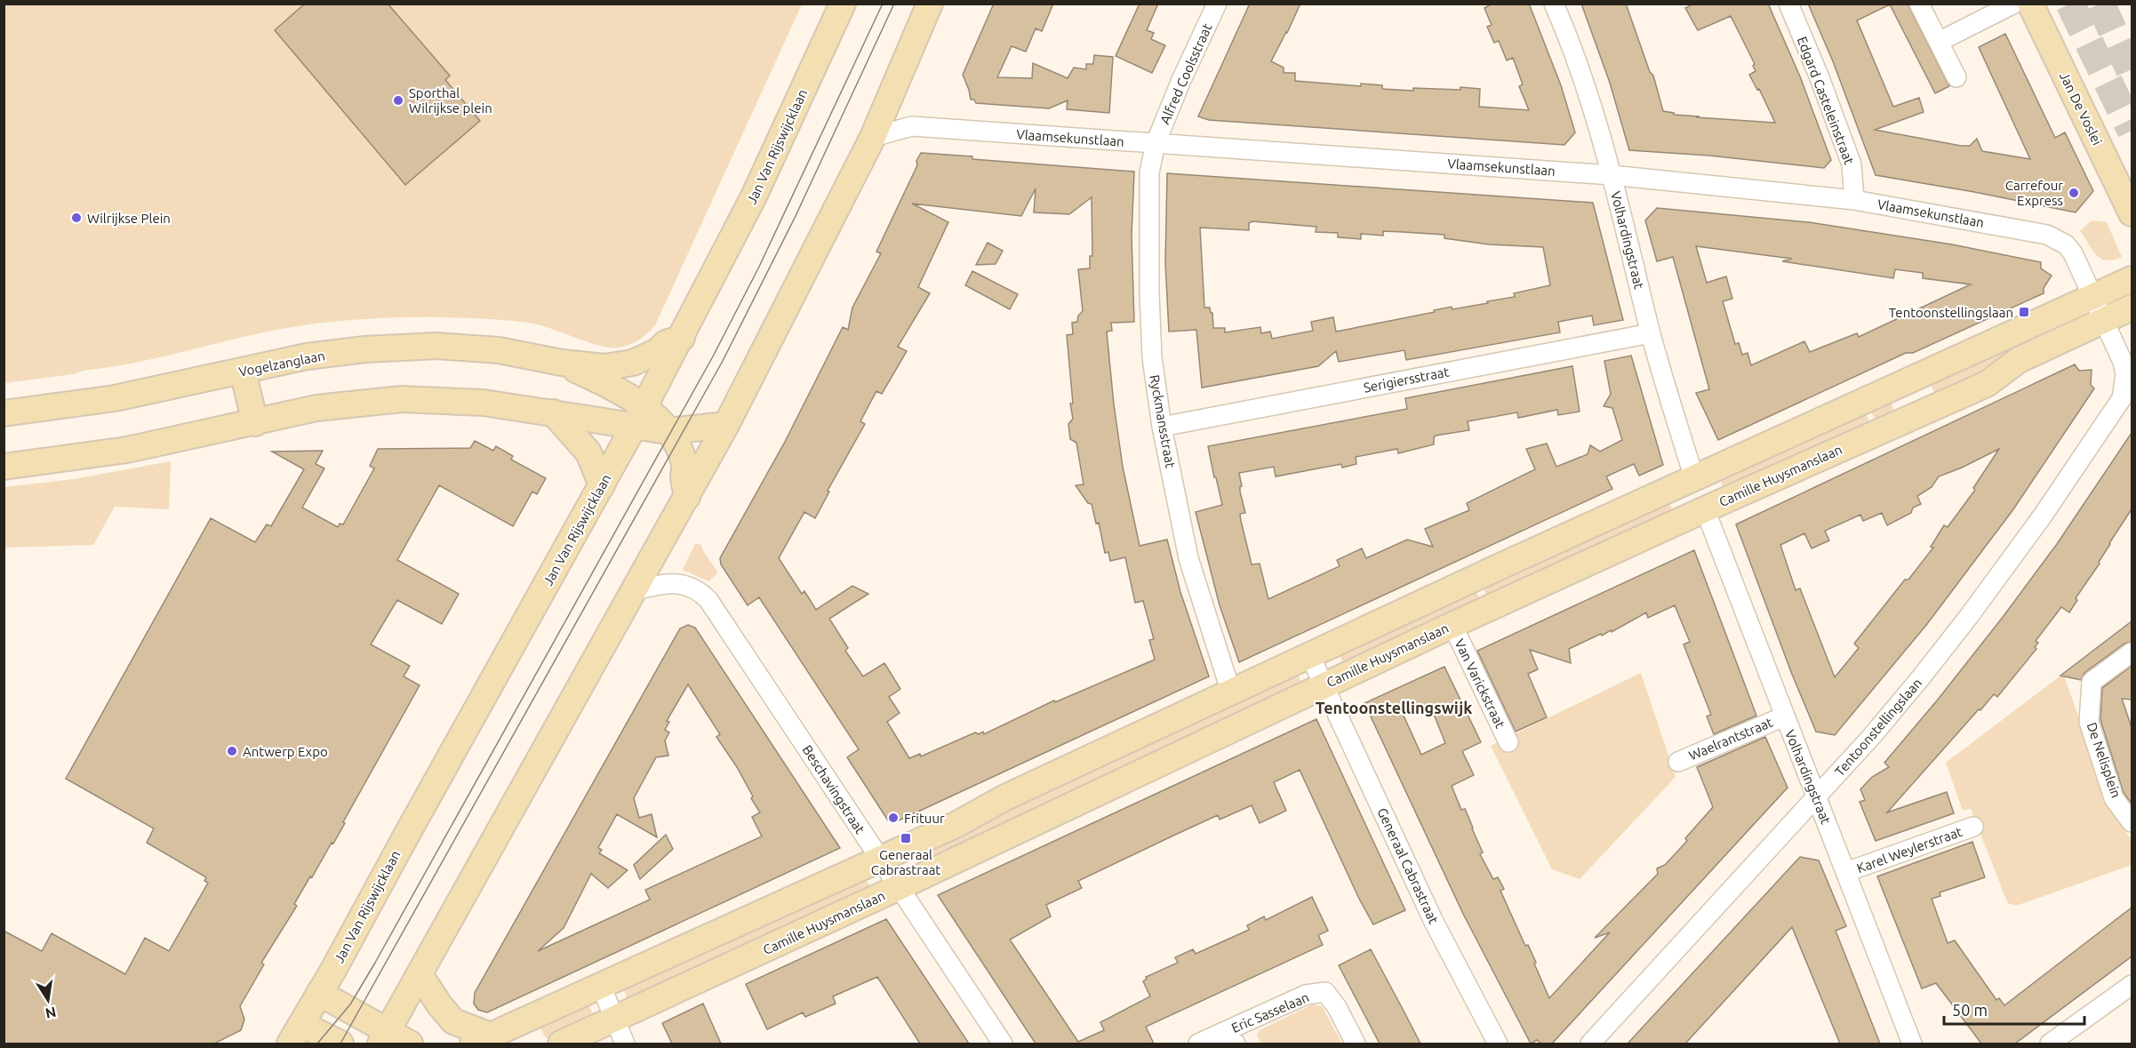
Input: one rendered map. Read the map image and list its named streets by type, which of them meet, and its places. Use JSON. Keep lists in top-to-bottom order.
{
  "streets": {
    "street": [
      "Alfred Coolsstraat",
      "Edgard Casteleinstraat",
      "Jan De Voslei",
      "Vlaamsekunstlaan",
      "Jan Van Rijswijcklaan",
      "Volhardingstraat",
      "Vogelzanglaan",
      "Serigiersstraat",
      "Ryckmansstraat",
      "Camille Huysmanslaan",
      "Van Varickstraat",
      "Tentoonstellingslaan",
      "Waelrantstraat",
      "De Nelisplein",
      "Beschavingstraat",
      "Karel Weylerstraat",
      "Generaal Cabrastraat",
      "Eric Sasselaan"
    ]
  },
  "crossings": [
    ["Alfred Coolsstraat", "Vlaamsekunstlaan"],
    ["Alfred Coolsstraat", "Ryckmansstraat"],
    ["Edgard Casteleinstraat", "Vlaamsekunstlaan"],
    ["Vlaamsekunstlaan", "Volhardingstraat"],
    ["Vlaamsekunstlaan", "Ryckmansstraat"],
    ["Vlaamsekunstlaan", "Camille Huysmanslaan"],
    ["Vlaamsekunstlaan", "Tentoonstellingslaan"],
    ["Jan Van Rijswijcklaan", "Vogelzanglaan"],
    ["Volhardingstraat", "Serigiersstraat"],
    ["Volhardingstraat", "Camille Huysmanslaan"],
    ["Volhardingstraat", "Tentoonstellingslaan"],
    ["Volhardingstraat", "Waelrantstraat"],
    ["Volhardingstraat", "Karel Weylerstraat"],
    ["Serigiersstraat", "Ryckmansstraat"],
    ["Ryckmansstraat", "Camille Huysmanslaan"],
    ["Camille Huysmanslaan", "Van Varickstraat"],
    ["Camille Huysmanslaan", "Tentoonstellingslaan"],
    ["Camille Huysmanslaan", "Beschavingstraat"],
    ["Camille Huysmanslaan", "Generaal Cabrastraat"]
  ],
  "districts": ["Tentoonstellingswijk"],
  "places": {
    "other": [
      "Sporthal Wilrijkse plein",
      "Carrefour Express",
      "Wilrijkse Plein",
      "Antwerp Expo",
      "Frituur"
    ],
    "transit": ["Tentoonstellingslaan", "Generaal Cabrastraat"]
  },
  "scale_bar": "50 m",
  "north": "bottom"
}
